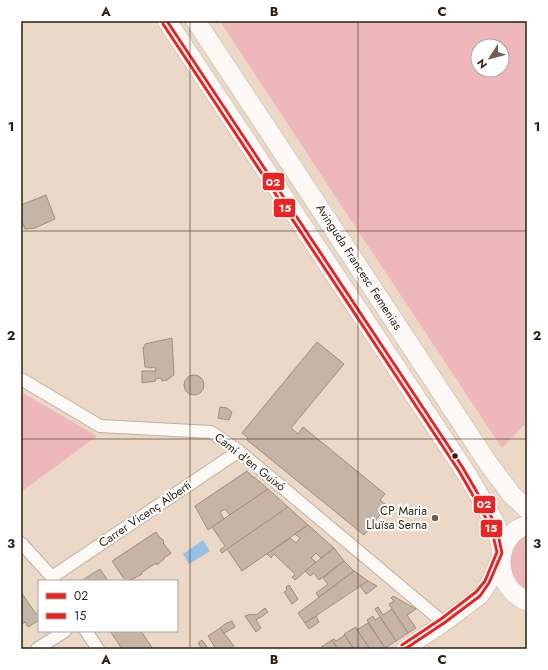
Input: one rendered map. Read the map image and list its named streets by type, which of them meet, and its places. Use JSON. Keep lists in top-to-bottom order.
{
  "streets": {
    "main road": ["Avinguda Francesc Femenias"],
    "street": ["Camí d'en Guixó", "Carrer Vicenç Alberti"]
  },
  "crossings": [
    ["Camí d'en Guixó", "Carrer Vicenç Alberti"]
  ],
  "places": ["CP Maria Lluïsa Serna"],
  "lines": ["transit line 02", "transit line 15"],
  "legend": ["02", "15"],
  "north": "bottom left",
  "grid": {
    "columns": ["A", "B", "C"],
    "rows": ["1", "2", "3"]
  }
}
